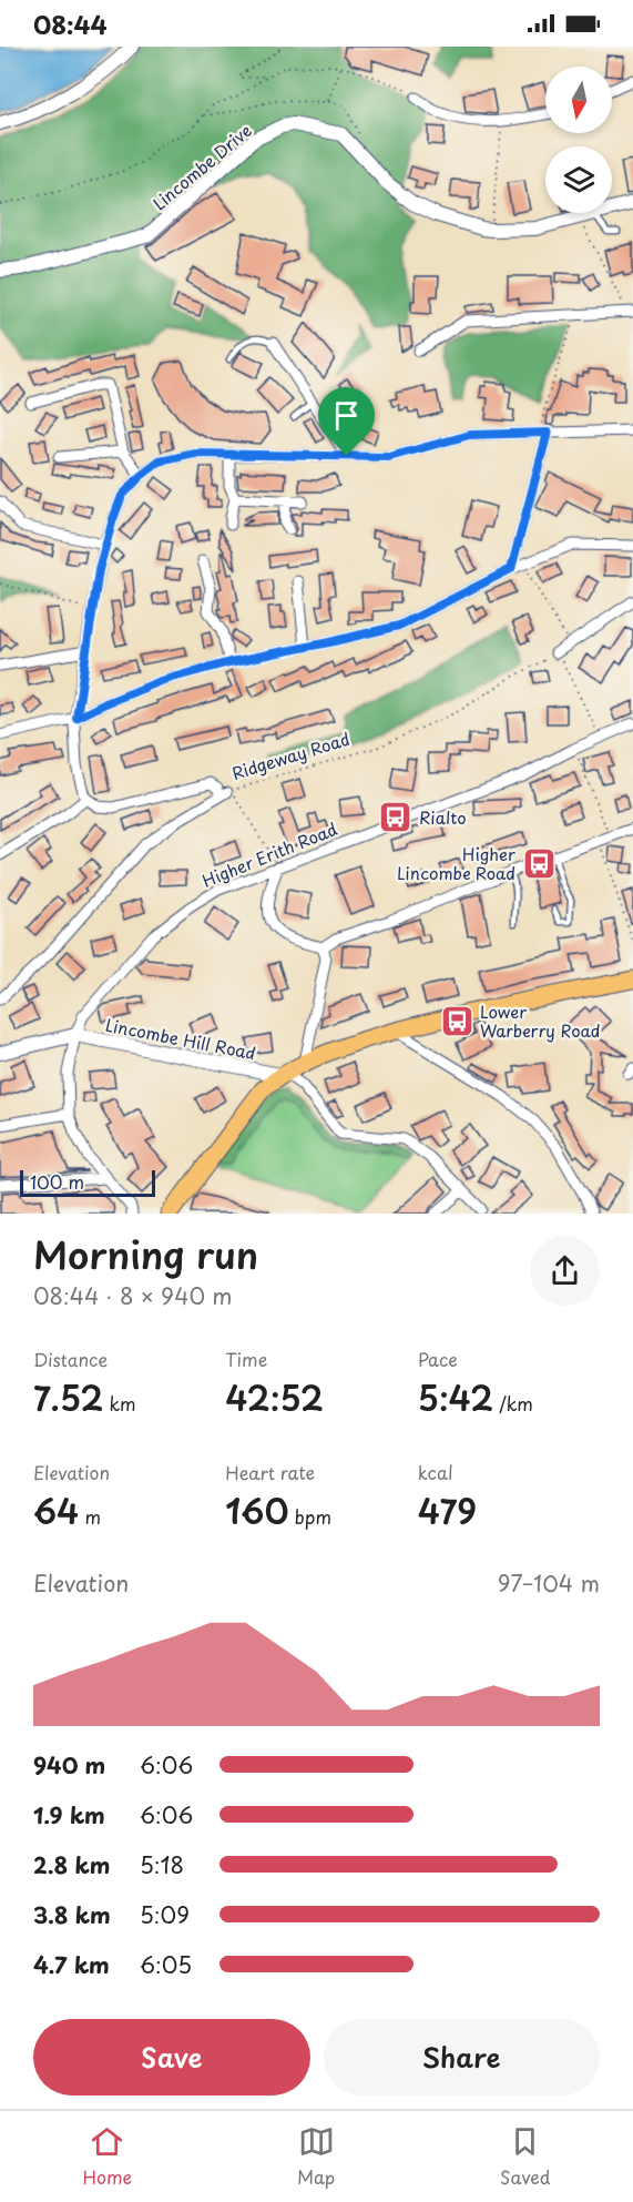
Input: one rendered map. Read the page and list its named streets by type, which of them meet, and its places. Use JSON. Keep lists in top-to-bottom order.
{
  "streets": {
    "street": [
      "Lincombe Drive",
      "Ridgeway Road",
      "Higher Erith Road",
      "Lincombe Hill Road"
    ]
  },
  "crossings": [
    ["Higher Erith Road", "Lincombe Hill Road"]
  ],
  "places": {
    "bus stop": ["Rialto", "Higher Lincombe Road", "Lower Warberry Road"]
  },
  "scale_bar": "100 m",
  "north": "bottom",
  "page": {
    "status": "08:44",
    "scale": "100 m",
    "heading": ["Morning run", "08:44 · 8 × 940 m"],
    "stats": [
      ["Distance", "7.52 km"],
      ["Time", "42:52"],
      ["Pace", "5:42 /km"],
      ["Elevation", "64 m"],
      ["Heart rate", "160 bpm"],
      ["kcal", "479"]
    ],
    "chart": ["Elevation", "97–104 m"],
    "list": [
      {
        "name": "940 m",
        "note": "6:06"
      },
      {
        "name": "1.9 km",
        "note": "6:06"
      },
      {
        "name": "2.8 km",
        "note": "5:18"
      },
      {
        "name": "3.8 km",
        "note": "5:09"
      },
      {
        "name": "4.7 km",
        "note": "6:05"
      }
    ],
    "buttons": ["Save", "Share"],
    "tabs": ["Home", "Map", "Saved"]
  }
}
